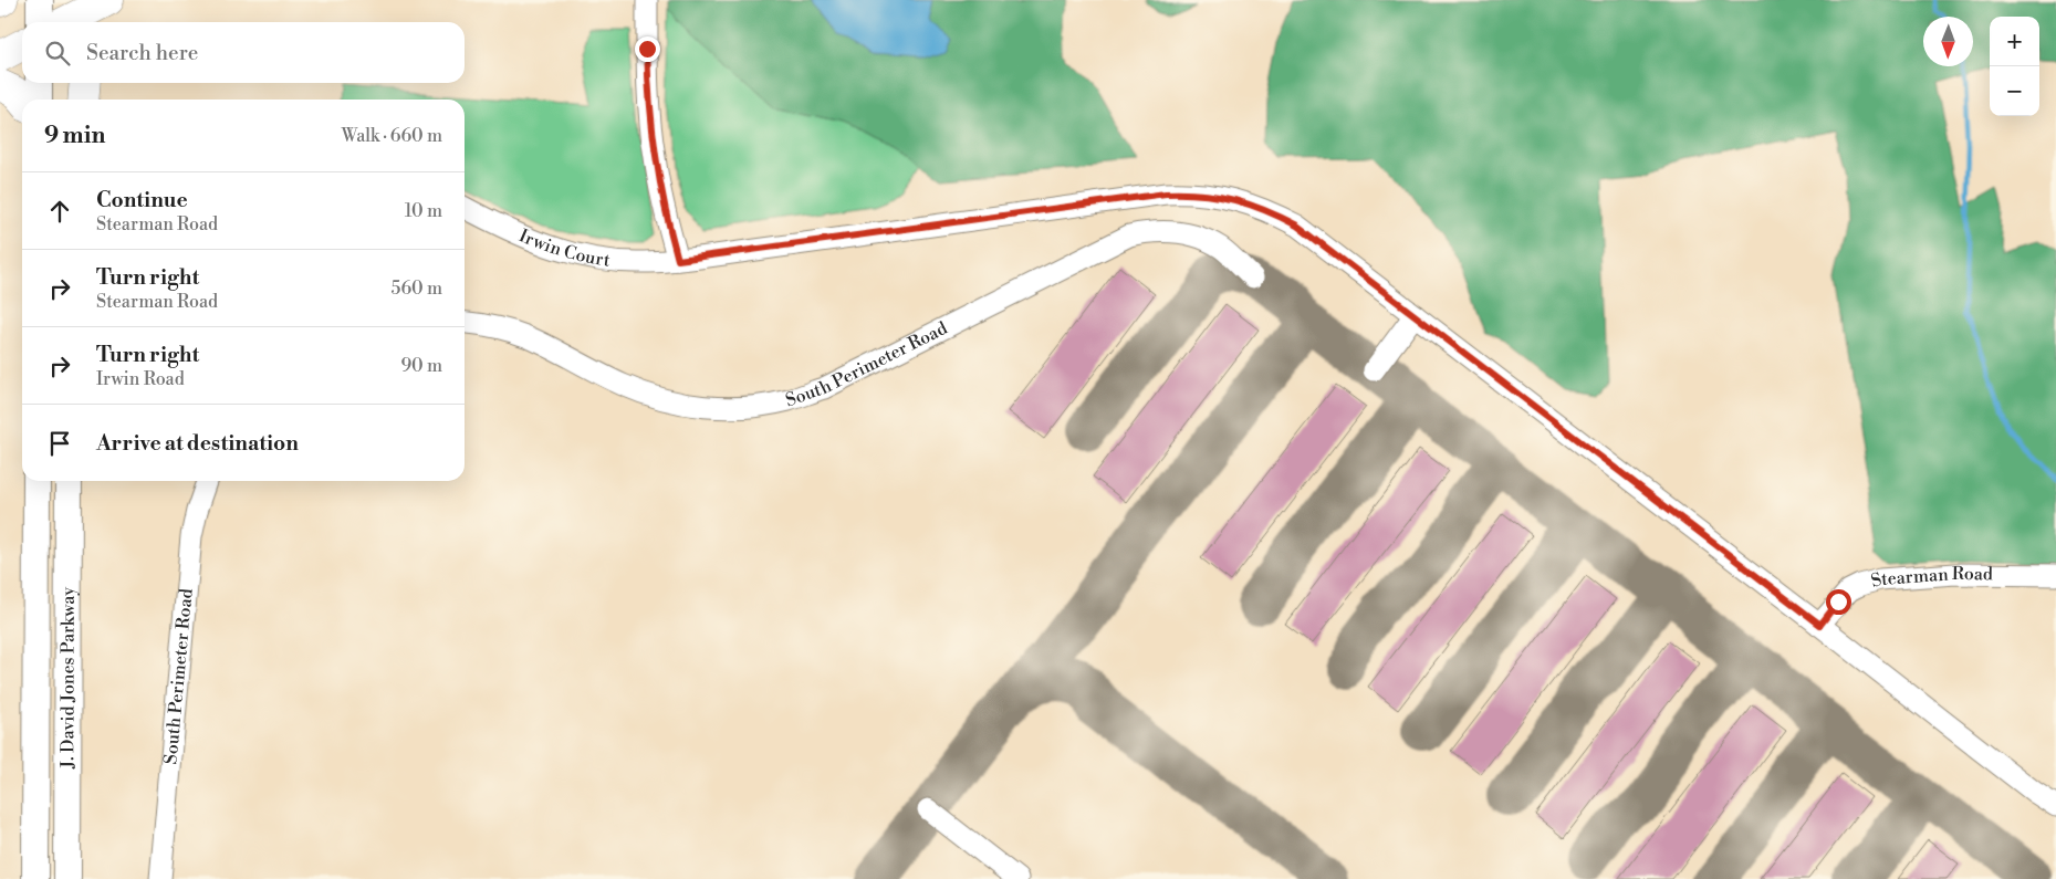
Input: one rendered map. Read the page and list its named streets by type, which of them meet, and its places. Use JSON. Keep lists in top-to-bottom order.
{
  "streets": {
    "main road": ["J. David Jones Parkway"],
    "street": ["Irwin Court", "South Perimeter Road", "Stearman Road"]
  },
  "north": "bottom",
  "page": {
    "map_buttons": ["+", "−"],
    "search": "Search here",
    "heading": ["9 min", "Walk · 660 m"],
    "list": [
      ["Continue", "Stearman Road", "10 m"],
      ["Turn right", "Stearman Road", "560 m"],
      ["Turn right", "Irwin Road", "90 m"],
      "Arrive at destination"
    ]
  }
}
